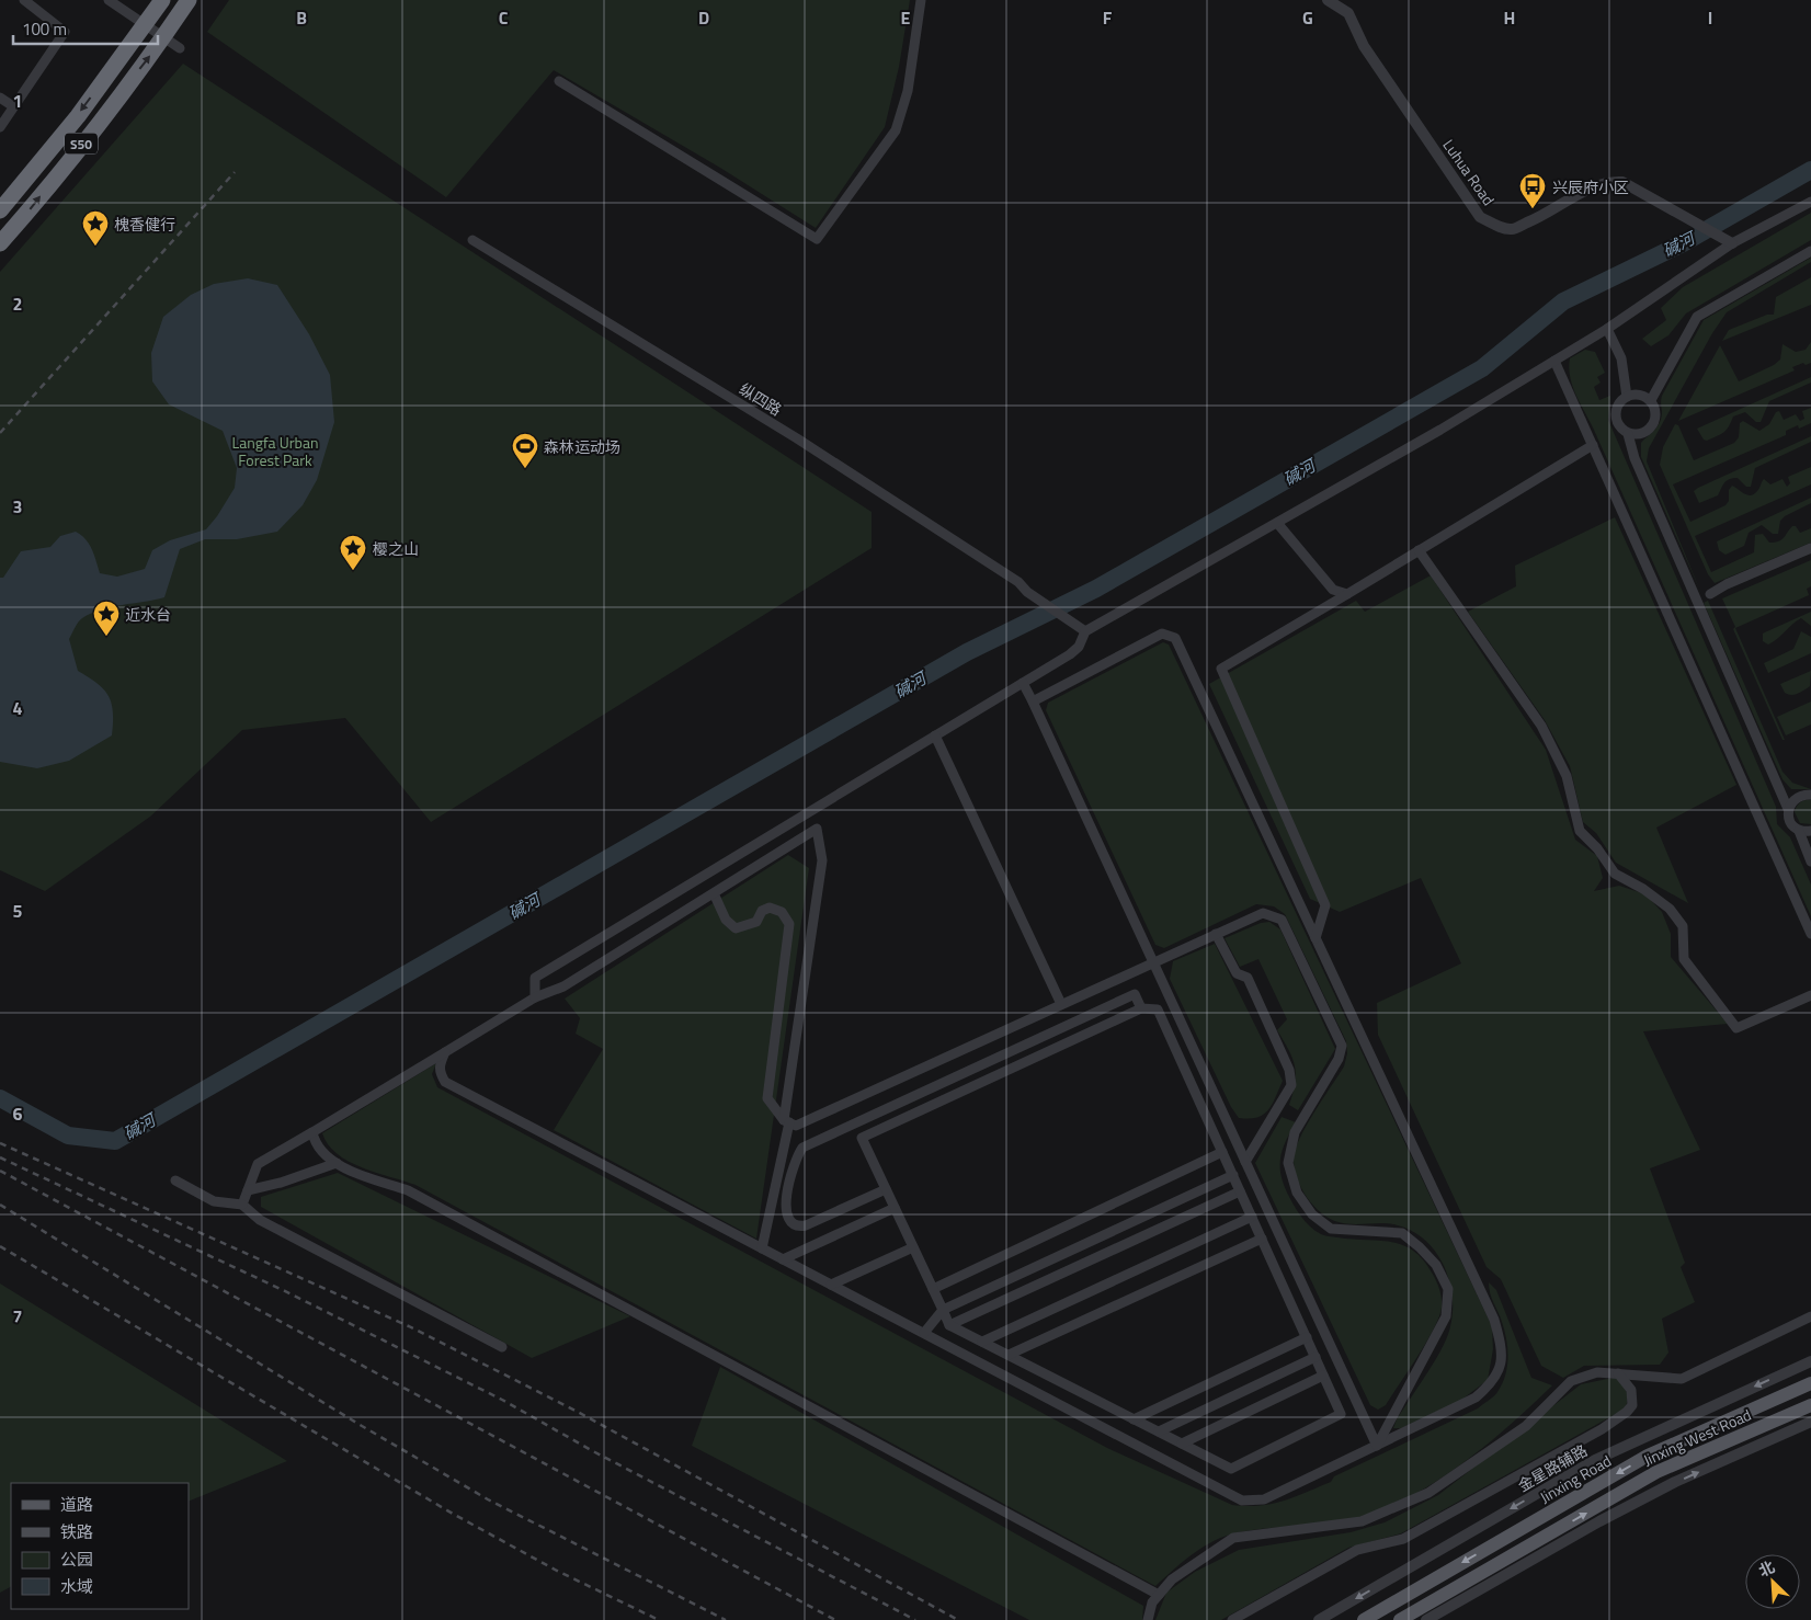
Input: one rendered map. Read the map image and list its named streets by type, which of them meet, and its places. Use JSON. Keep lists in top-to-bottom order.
{
  "streets": {
    "highway": ["S50"],
    "main road": ["Jinxing West Road", "Jinxing Road"],
    "street": ["Luhua Road", "纵四路", "金星路辅路"]
  },
  "one_way": ["Jinxing West Road", "Jinxing Road"],
  "water": ["碱河"],
  "parks": ["Langfa Urban Forest Park"],
  "places": {
    "bus stop": ["兴辰府小区"],
    "place": ["槐香健行", "樱之山", "近水台"],
    "sports": ["森林运动场"]
  },
  "legend": [
    "道路",
    "铁路",
    "公园",
    "水域"
  ],
  "scale_bar": "100 m",
  "north": "top left",
  "grid": {
    "columns": [
      "B",
      "C",
      "D",
      "E",
      "F",
      "G",
      "H",
      "I"
    ],
    "rows": [
      "1",
      "2",
      "3",
      "4",
      "5",
      "6",
      "7"
    ]
  }
}
